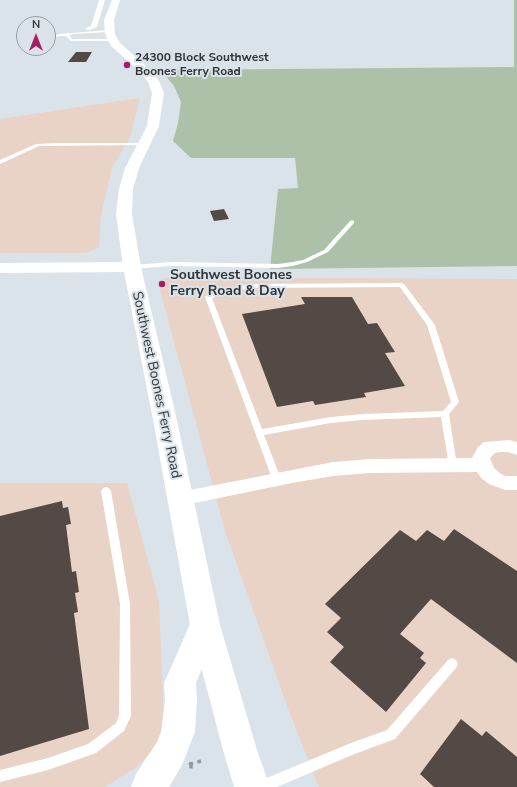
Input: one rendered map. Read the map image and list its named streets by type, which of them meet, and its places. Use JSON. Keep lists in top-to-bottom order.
{
  "streets": {
    "main road": ["Southwest Boones Ferry Road"]
  },
  "places": ["24300 Block Southwest Boones Ferry Road", "Southwest Boones Ferry Road & Day"],
  "north": "top"
}
